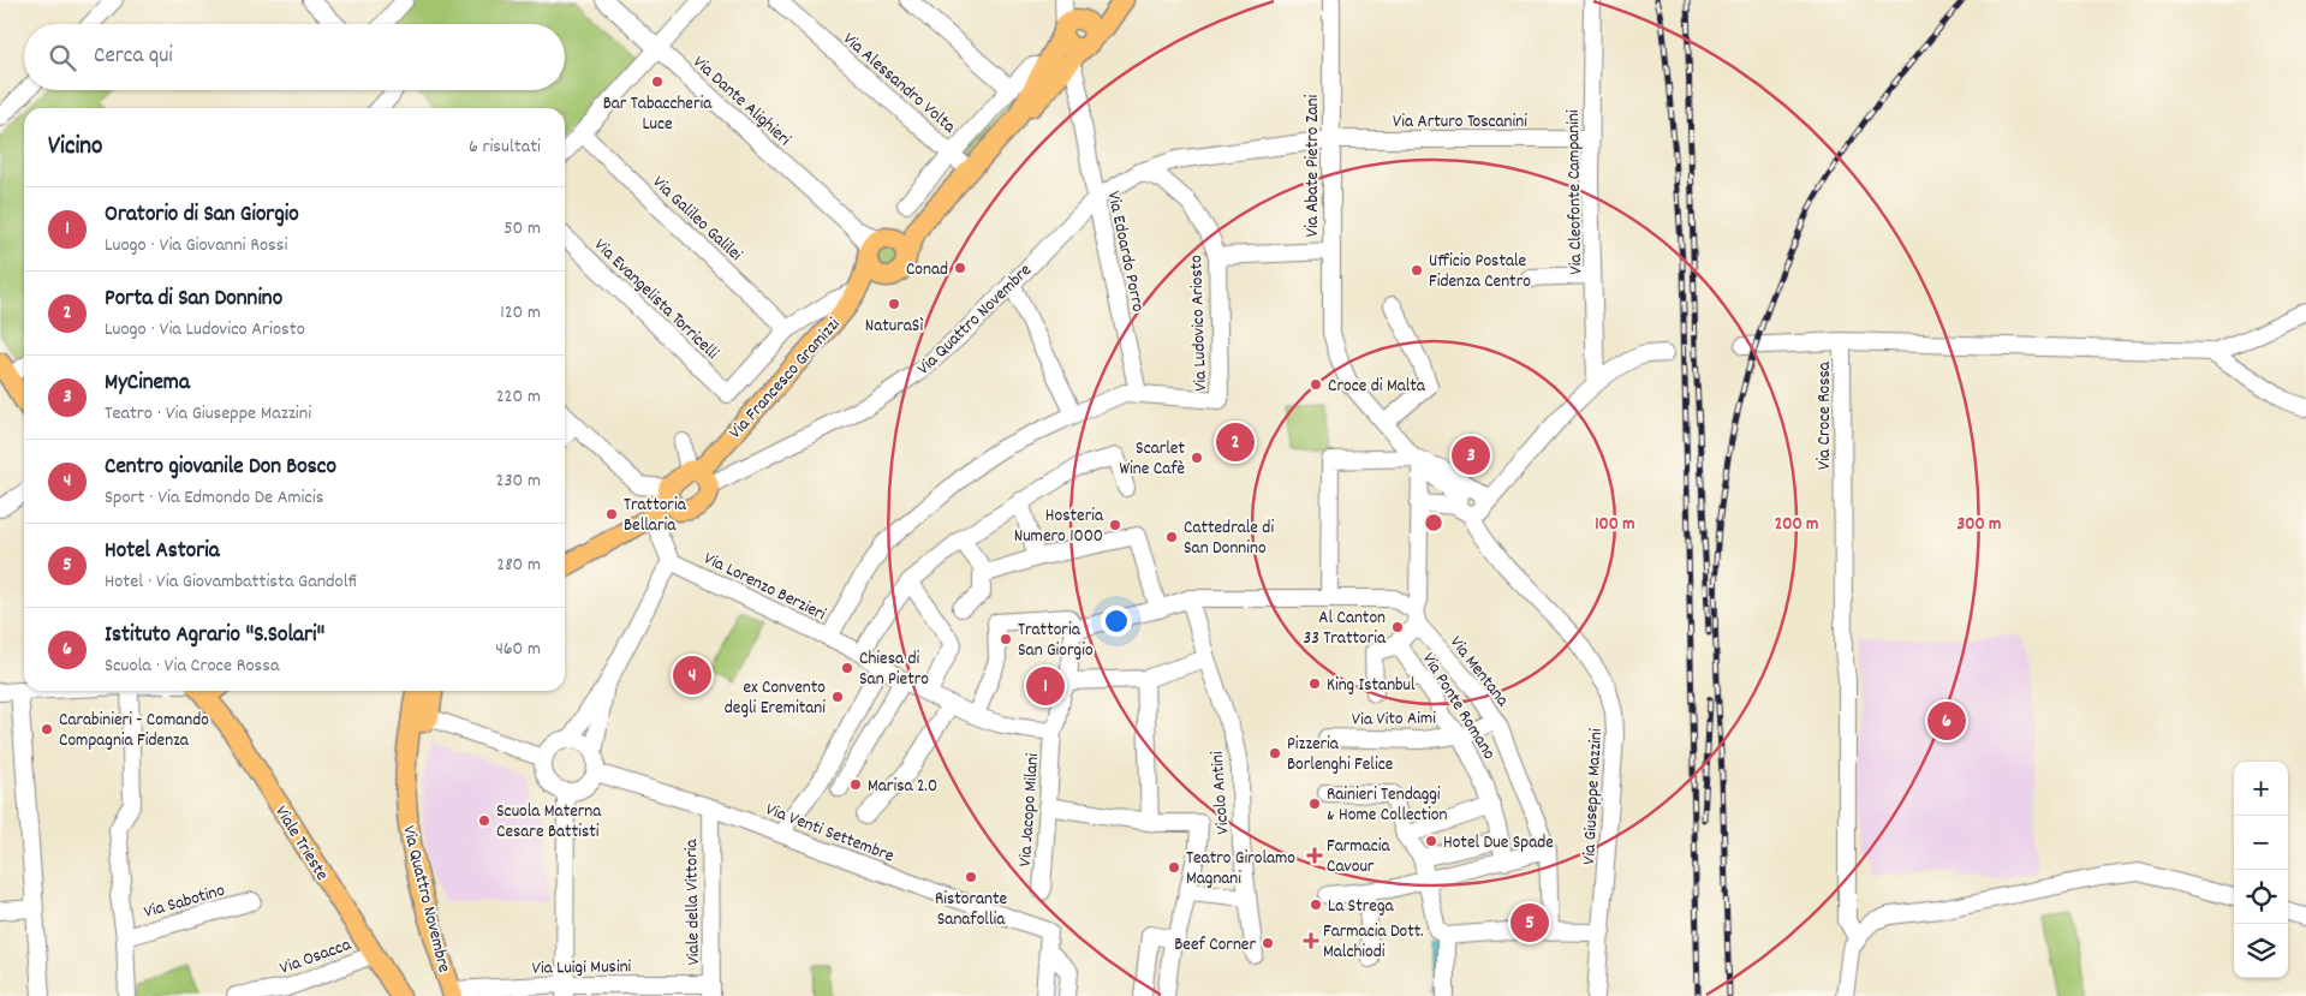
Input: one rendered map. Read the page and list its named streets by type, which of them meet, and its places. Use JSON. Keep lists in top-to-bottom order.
{
  "streets": {
    "main road": ["Via Quattro Novembre", "Via Francesco Gramizzi", "Viale Trieste"],
    "street": [
      "Via Alessandro Volta",
      "Via Dante Alighieri",
      "Via Arturo Toscanini",
      "Via Abate Pietro Zani",
      "Via Cleofonte Campanini",
      "Via Galileo Galilei",
      "Via Edoardo Porro",
      "Via Evangelista Torricelli",
      "Via Ludovico Ariosto",
      "Via Croce Rossa",
      "Via Lorenzo Berzieri",
      "Via Mentana",
      "Via Ponte Romano",
      "Via Vito Aimi",
      "Vicolo Antini",
      "Via Giuseppe Mazzini",
      "Via Jacopo Milani",
      "Via Venti Settembre",
      "Via Sabotino",
      "Viale della Vittoria",
      "Via Osacca",
      "Via Luigi Musini"
    ]
  },
  "crossings": [
    ["Via Alessandro Volta", "Via Francesco Gramizzi"],
    ["Via Dante Alighieri", "Via Francesco Gramizzi"],
    ["Via Arturo Toscanini", "Via Abate Pietro Zani"],
    ["Via Arturo Toscanini", "Via Cleofonte Campanini"],
    ["Via Arturo Toscanini", "Via Quattro Novembre"],
    ["Via Arturo Toscanini", "Via Ludovico Ariosto"],
    ["Via Galileo Galilei", "Via Evangelista Torricelli"],
    ["Via Edoardo Porro", "Via Quattro Novembre"],
    ["Via Edoardo Porro", "Via Ludovico Ariosto"],
    ["Via Edoardo Porro", "Via Francesco Gramizzi"],
    ["Via Quattro Novembre", "Via Ludovico Ariosto"],
    ["Via Quattro Novembre", "Via Francesco Gramizzi"],
    ["Via Quattro Novembre", "Via Luigi Musini"],
    ["Via Lorenzo Berzieri", "Via Jacopo Milani"],
    ["Via Mentana", "Via Ponte Romano"],
    ["Via Mentana", "Via Vito Aimi"],
    ["Via Ponte Romano", "Via Vito Aimi"],
    ["Via Venti Settembre", "Viale della Vittoria"],
    ["Viale Trieste", "Via Osacca"],
    ["Viale della Vittoria", "Via Luigi Musini"]
  ],
  "places": {
    "other": [
      "Bar Tabaccheria Luce",
      "Conad",
      "Ufficio Postale Fidenza Centro",
      "NaturaSì",
      "Croce di Malta",
      "Scarlet Wine Cafè",
      "Trattoria Bellaria",
      "Hosteria Numero 1000",
      "Cattedrale di San Donnino",
      "Al Canton 33 Trattoria",
      "Trattoria San Giorgio",
      "Chiesa di San Pietro",
      "King Istanbul",
      "ex Convento degli Eremitani",
      "Carabinieri - Comando Compagnia Fidenza",
      "Pizzeria Borlenghi Felice",
      "Marisa 2.0",
      "Rainieri Tendaggi & Home Collection",
      "Scuola Materna Cesare Battisti",
      "Hotel Due Spade",
      "Teatro Girolamo Magnani",
      "Ristorante Sanafollia",
      "La Strega",
      "Beef Corner"
    ],
    "health": ["Farmacia Cavour", "Farmacia Dott. Malchiodi"]
  },
  "page": {
    "search": "Cerca qui",
    "heading": ["Vicino", "6 risultati"],
    "list": [
      {
        "mark": "1",
        "name": "Oratorio di San Giorgio",
        "note": "Luogo · Via Giovanni Rossi",
        "value": "50 m"
      },
      {
        "mark": "2",
        "name": "Porta di San Donnino",
        "note": "Luogo · Via Ludovico Ariosto",
        "value": "120 m"
      },
      {
        "mark": "3",
        "name": "MyCinema",
        "note": "Teatro · Via Giuseppe Mazzini",
        "value": "220 m"
      },
      {
        "mark": "4",
        "name": "Centro giovanile Don Bosco",
        "note": "Sport · Via Edmondo De Amicis",
        "value": "230 m"
      },
      {
        "mark": "5",
        "name": "Hotel Astoria",
        "note": "Hotel · Via Giovambattista Gandolfi",
        "value": "280 m"
      },
      {
        "mark": "6",
        "name": "Istituto Agrario \"S.Solari\"",
        "note": "Scuola · Via Croce Rossa",
        "value": "460 m"
      }
    ],
    "pins": [
      "2",
      "3",
      "4",
      "1",
      "6",
      "5"
    ],
    "map_buttons": ["+", "−"]
  },
  "rings": ["100 m", "200 m", "300 m"]
}
